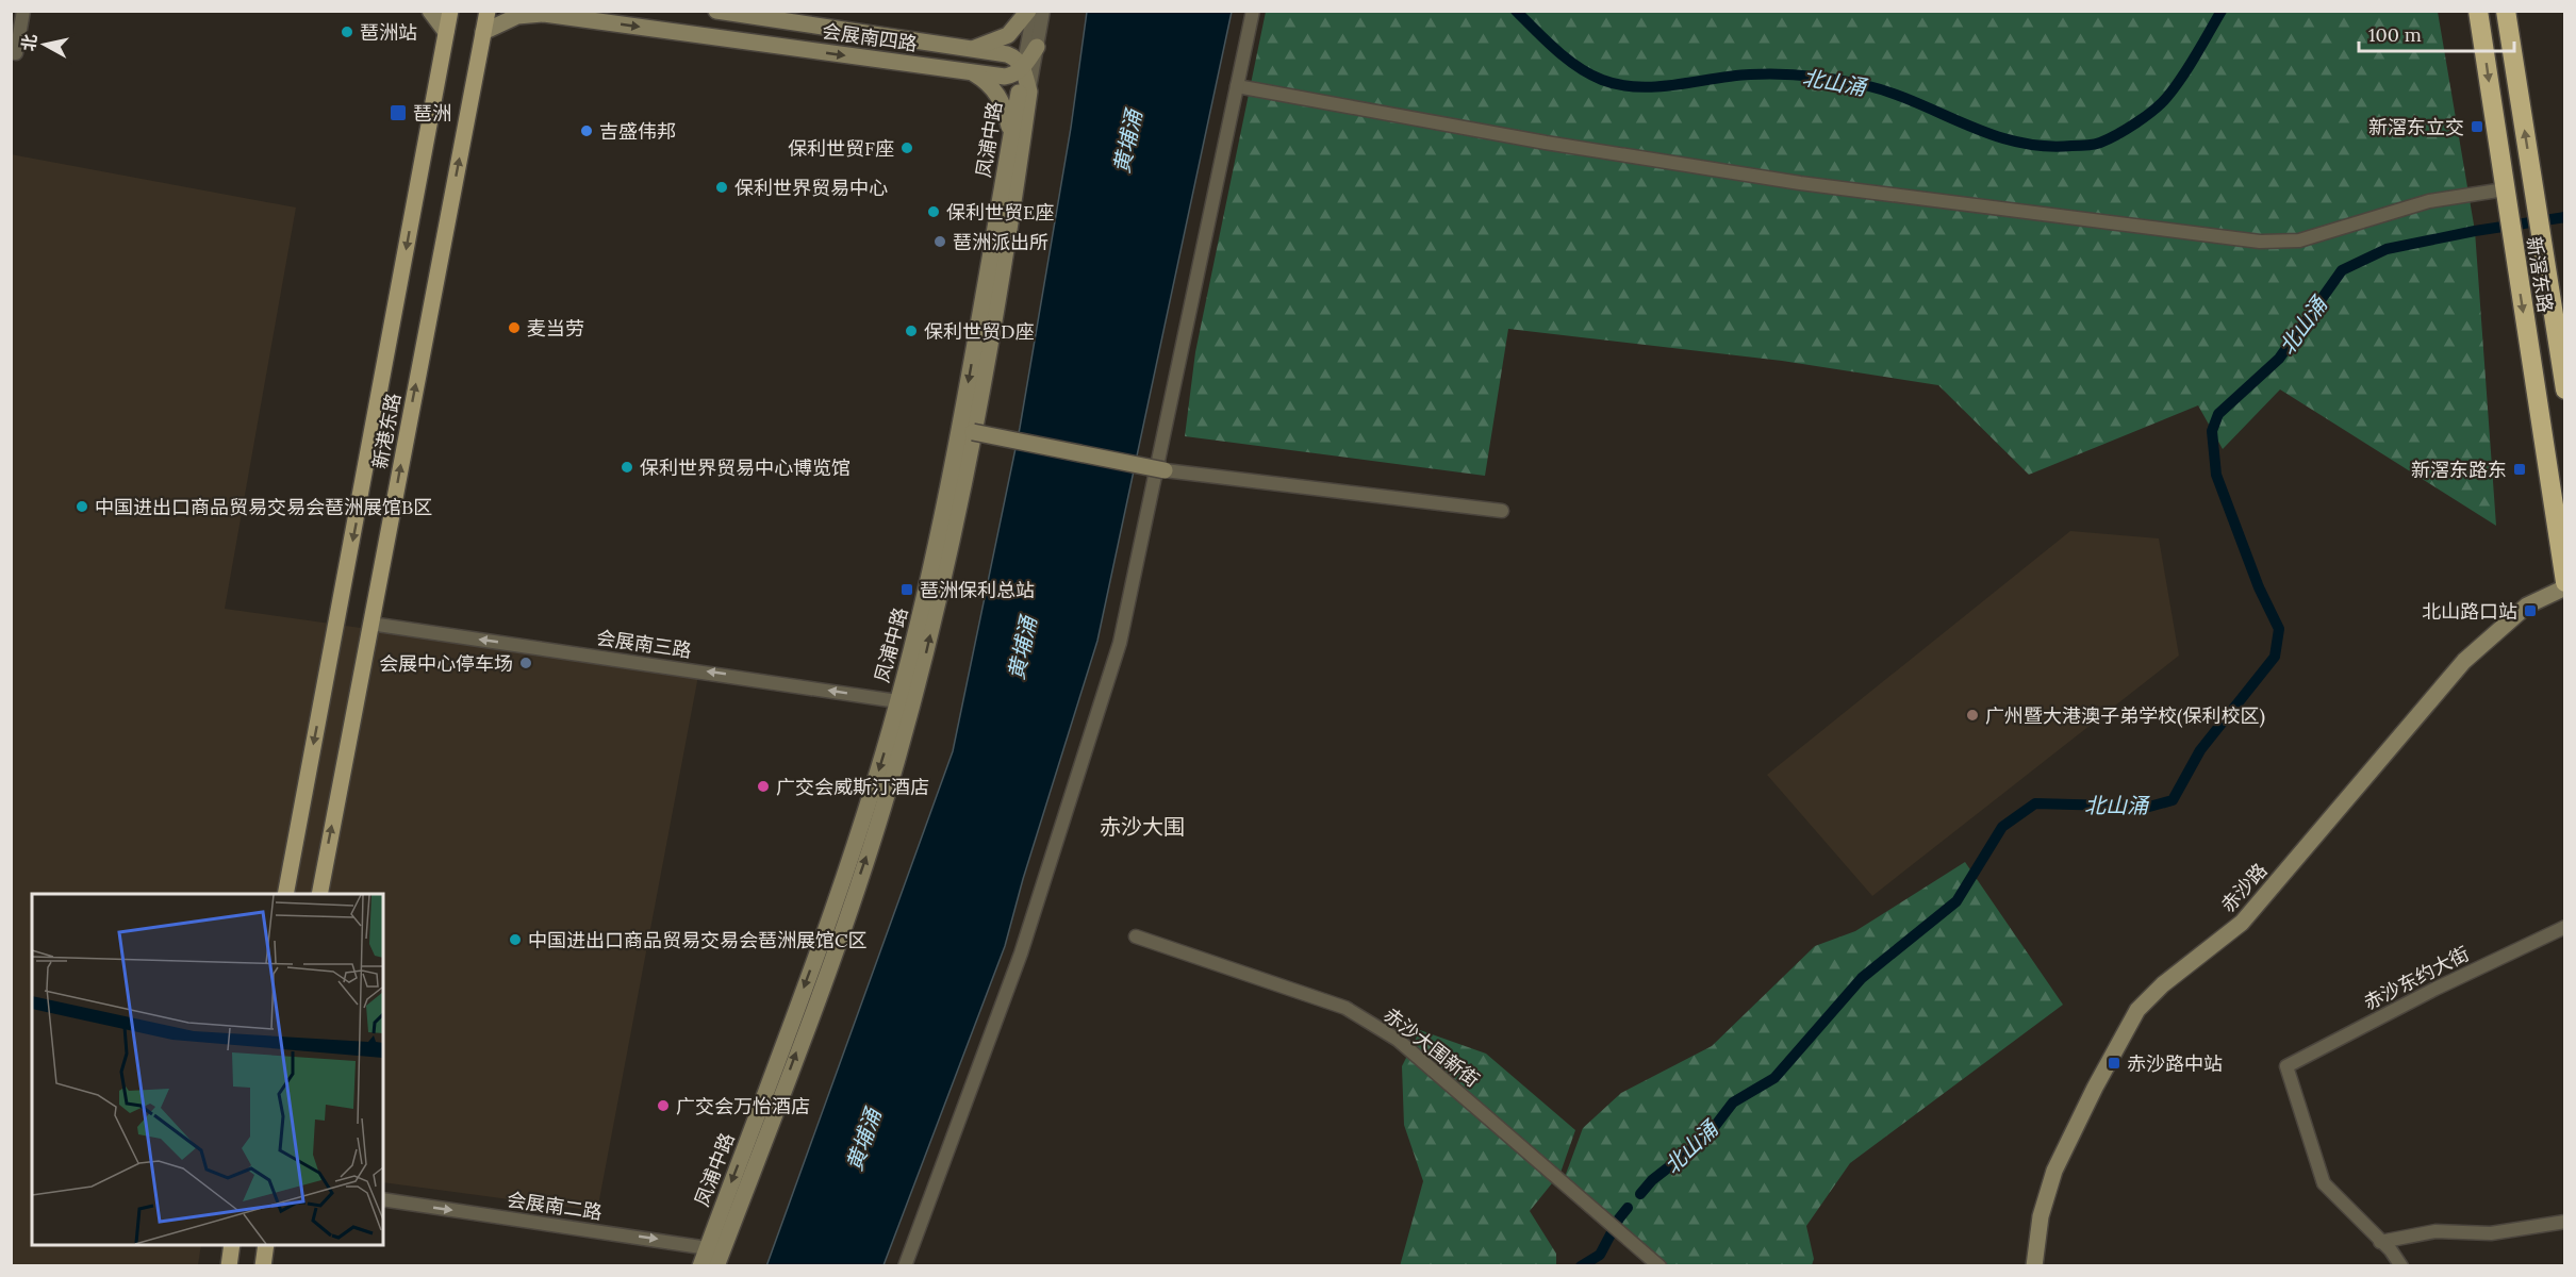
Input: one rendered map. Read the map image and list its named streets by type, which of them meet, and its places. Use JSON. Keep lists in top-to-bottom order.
{
  "streets": {
    "highway": ["新滘东路"],
    "main road": ["新港东路"],
    "street": [
      "会展南四路",
      "凤浦中路",
      "会展南三路",
      "赤沙路",
      "赤沙东约大街",
      "赤沙大围新街",
      "会展南二路"
    ]
  },
  "crossings": [
    ["会展南四路", "凤浦中路"],
    ["会展南四路", "新港东路"],
    ["凤浦中路", "会展南三路"],
    ["凤浦中路", "会展南二路"],
    ["新港东路", "会展南三路"]
  ],
  "one_way": ["会展南三路", "会展南二路"],
  "districts": ["赤沙大围"],
  "water": ["北山涌", "黄埔涌"],
  "places": {
    "other": [
      "琶洲站",
      "吉盛伟邦",
      "保利世贸F座",
      "保利世界贸易中心",
      "保利世贸E座",
      "琶洲派出所",
      "麦当劳",
      "保利世贸D座",
      "保利世界贸易中心博览馆",
      "中国进出口商品贸易交易会琶洲展馆B区",
      "会展中心停车场",
      "广州暨大港澳子弟学校(保利校区)",
      "广交会威斯汀酒店",
      "中国进出口商品贸易交易会琶洲展馆C区",
      "广交会万怡酒店"
    ],
    "transit": [
      "琶洲",
      "新滘东立交",
      "新滘东路东",
      "琶洲保利总站",
      "北山路口站",
      "赤沙路中站"
    ]
  },
  "scale_bar": "100 m",
  "north": "left"
}
